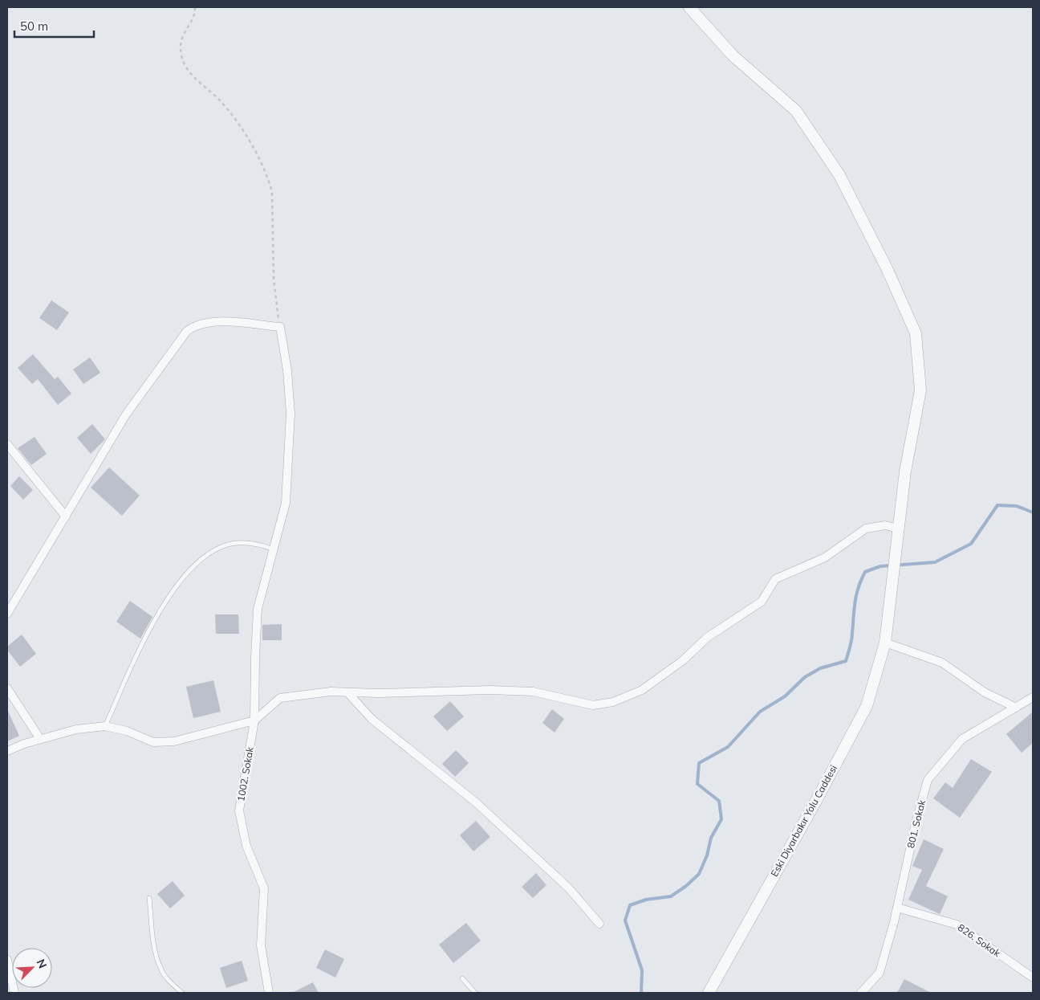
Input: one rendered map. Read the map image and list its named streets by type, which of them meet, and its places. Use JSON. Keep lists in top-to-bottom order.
{
  "streets": {
    "street": [
      "1002. Sokak",
      "Eski Diyarbakır Yolu Caddesi",
      "801. Sokak",
      "826. Sokak"
    ]
  },
  "crossings": [
    ["801. Sokak", "826. Sokak"]
  ],
  "scale_bar": "50 m",
  "north": "top right"
}
